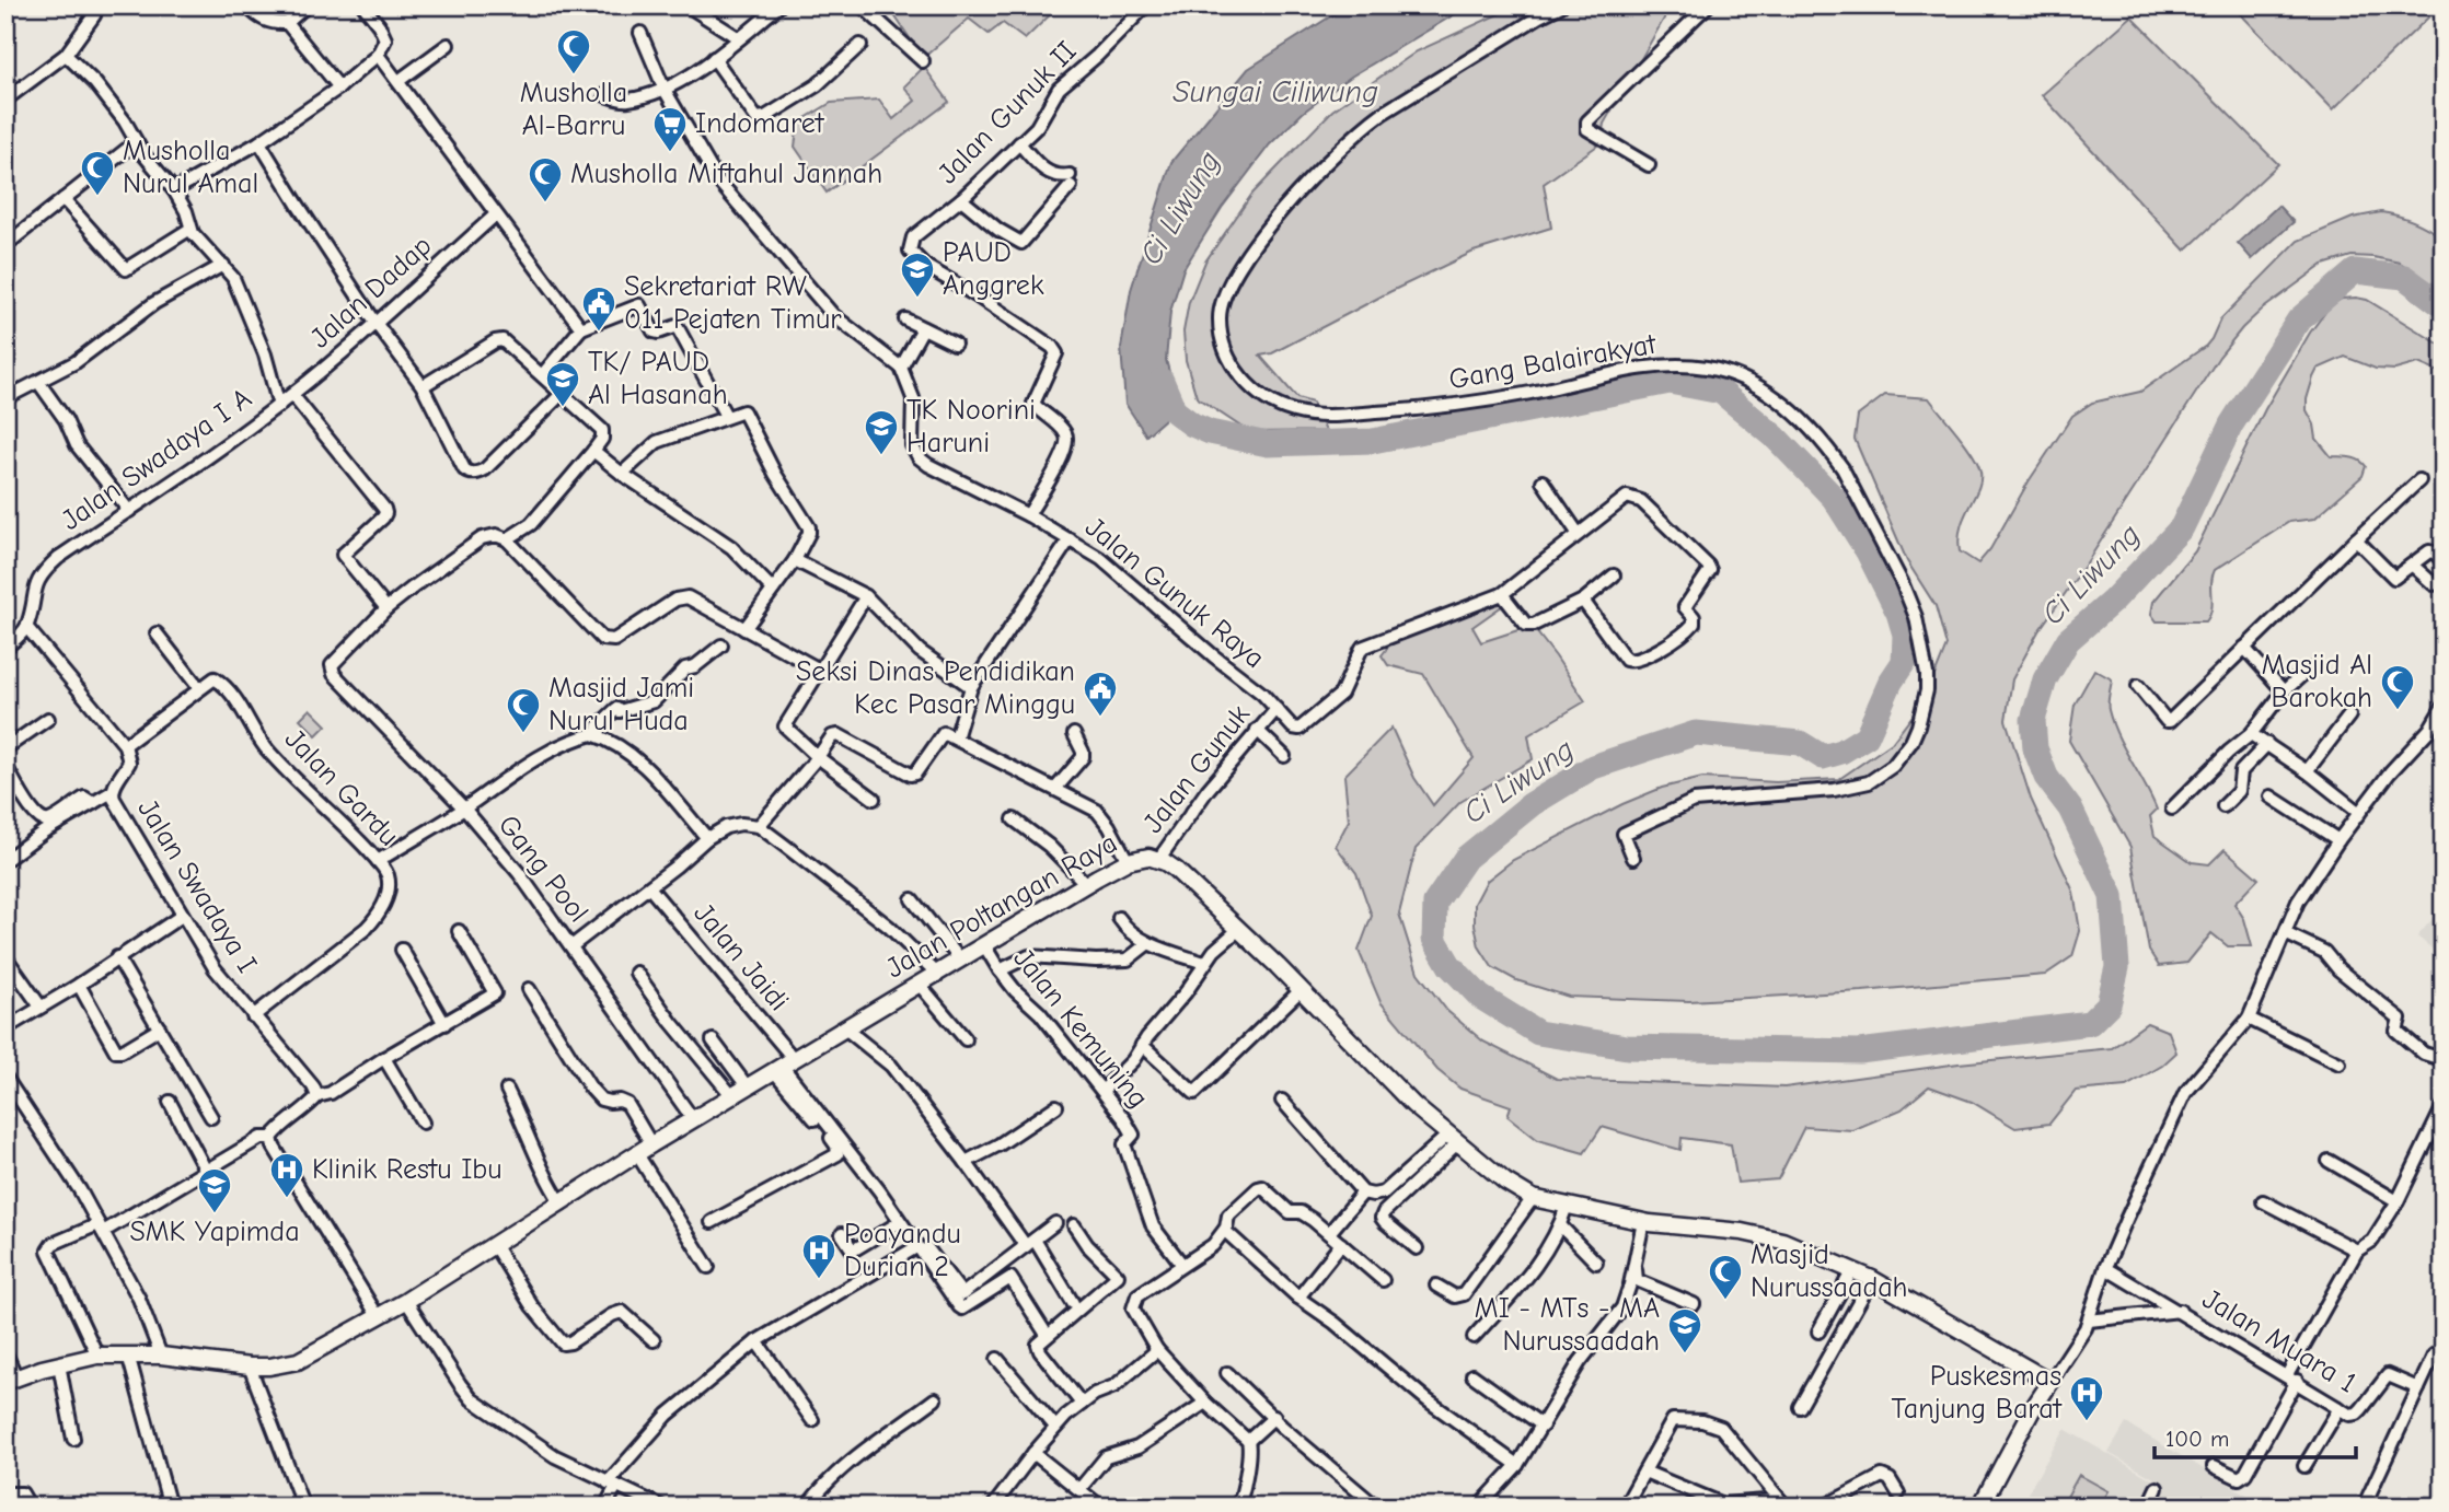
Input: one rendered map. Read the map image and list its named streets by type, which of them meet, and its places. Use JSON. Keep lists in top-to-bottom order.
{
  "streets": {
    "street": [
      "Jalan Gunuk II",
      "Jalan Dadap",
      "Gang Balairakyat",
      "Jalan Swadaya I A",
      "Jalan Gunuk Raya",
      "Jalan Gunuk",
      "Jalan Gardu",
      "Gang Pool",
      "Jalan Swadaya I",
      "Jalan Poltangan Raya",
      "Jalan Jaidi",
      "Jalan Kemuning",
      "Jalan Muara 1"
    ]
  },
  "crossings": [
    ["Jalan Gunuk II", "Jalan Gunuk Raya"],
    ["Jalan Dadap", "Jalan Swadaya I A"],
    ["Jalan Gunuk Raya", "Jalan Gunuk"],
    ["Jalan Gunuk", "Jalan Poltangan Raya"],
    ["Jalan Gardu", "Jalan Swadaya I"],
    ["Gang Pool", "Jalan Poltangan Raya"],
    ["Jalan Poltangan Raya", "Jalan Jaidi"],
    ["Jalan Poltangan Raya", "Jalan Kemuning"]
  ],
  "water": ["Sungai Ciliwung", "Ci Liwung"],
  "places": {
    "mosque": [
      "Musholla Al-Barru",
      "Musholla Nurul Amal",
      "Musholla Miftahul Jannah",
      "Masjid Al Barokah",
      "Masjid Jami Nurul Huda",
      "Masjid Nurussaadah"
    ],
    "supermarket": ["Indomaret"],
    "school or university": [
      "PAUD Anggrek",
      "TK/ PAUD Al Hasanah",
      "TK Noorini Haruni",
      "SMK Yapimda",
      "MI - MTs - MA Nurussaadah"
    ],
    "public building": ["Sekretariat RW 011 Pejaten Timur", "Seksi Dinas Pendidikan Kec Pasar Minggu"],
    "hospital": ["Klinik Restu Ibu", "Poayandu Durian 2", "Puskesmas Tanjung Barat"]
  },
  "scale_bar": "100 m"
}
